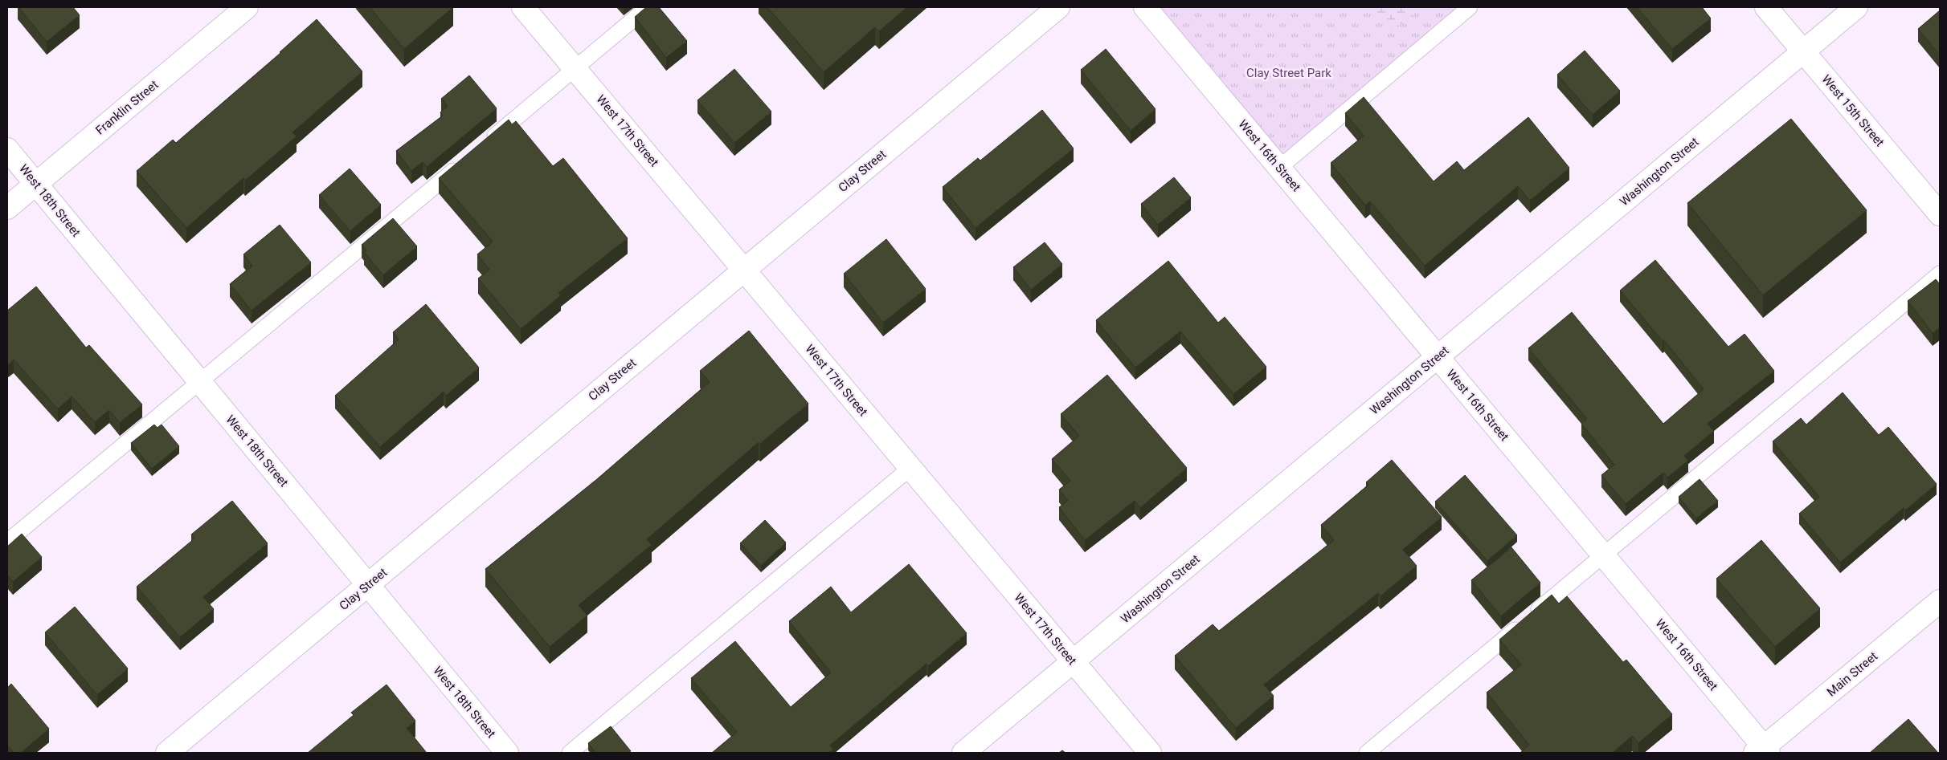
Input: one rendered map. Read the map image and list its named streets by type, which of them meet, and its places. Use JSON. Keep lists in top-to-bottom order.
{
  "streets": {
    "street": [
      "Franklin Street",
      "West 15th Street",
      "West 17th Street",
      "West 16th Street",
      "Clay Street",
      "Washington Street",
      "West 18th Street",
      "Main Street"
    ]
  },
  "crossings": [
    ["Franklin Street", "West 18th Street"],
    ["West 15th Street", "Washington Street"],
    ["West 17th Street", "Clay Street"],
    ["West 17th Street", "Washington Street"],
    ["West 16th Street", "Washington Street"],
    ["West 16th Street", "Main Street"],
    ["Clay Street", "West 18th Street"]
  ],
  "parks": ["Clay Street Park"]
}
